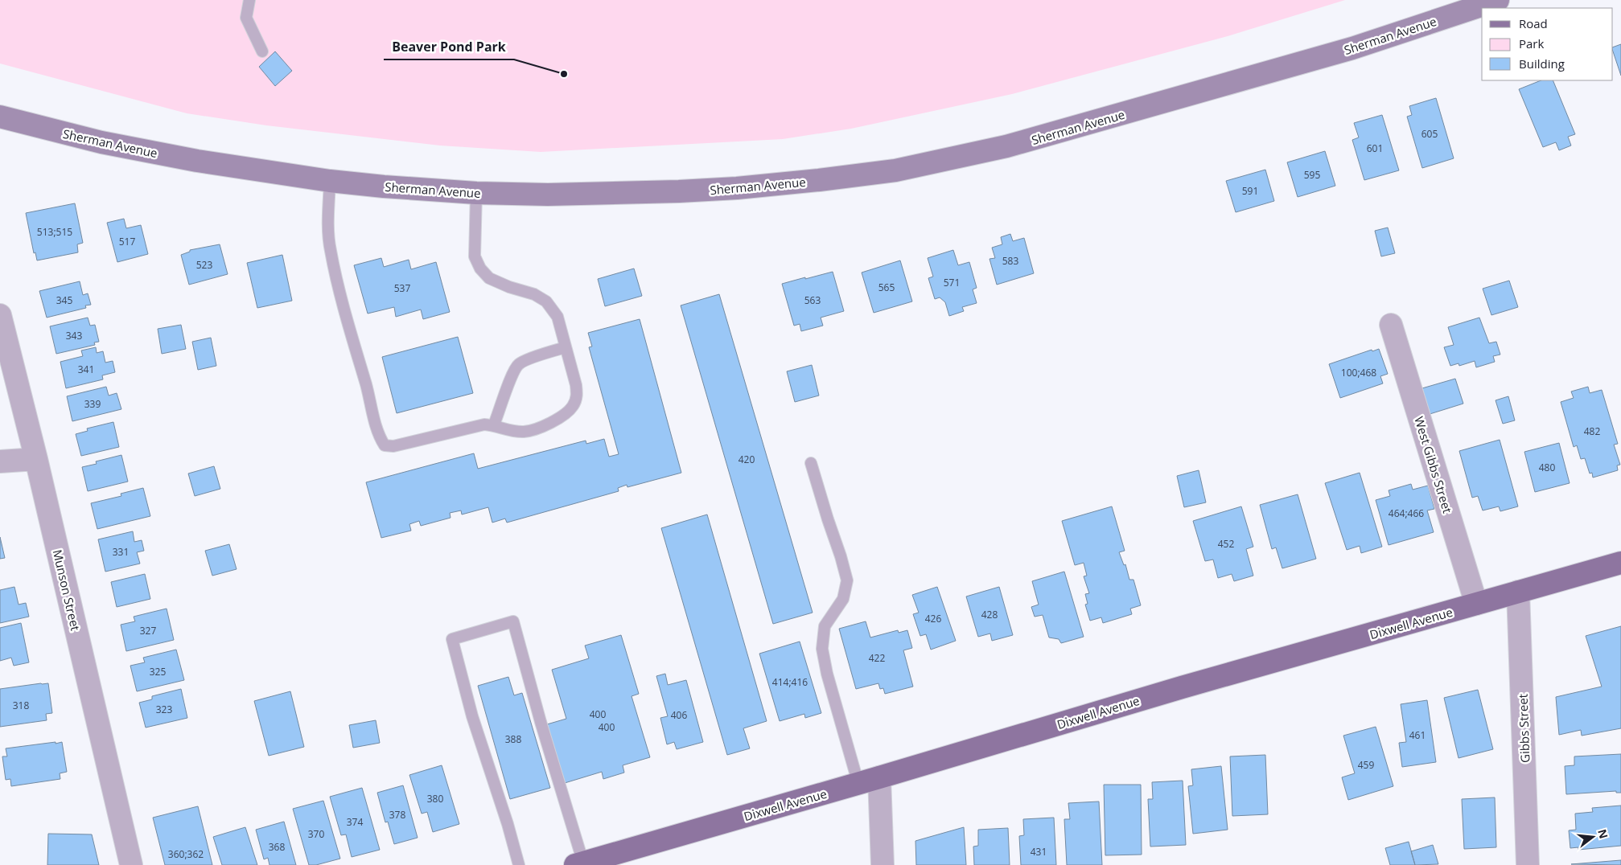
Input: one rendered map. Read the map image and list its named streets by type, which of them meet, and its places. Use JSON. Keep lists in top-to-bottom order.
{
  "streets": {
    "main road": ["Sherman Avenue", "Dixwell Avenue"],
    "street": ["West Gibbs Street", "Munson Street", "Gibbs Street"]
  },
  "crossings": [
    ["West Gibbs Street", "Dixwell Avenue"],
    ["Dixwell Avenue", "Gibbs Street"]
  ],
  "places": ["Beaver Pond Park"],
  "house_numbers": [
    "605",
    "601",
    "595",
    "591",
    "513;515",
    "517",
    "583",
    "523",
    "571",
    "565",
    "537",
    "345",
    "563",
    "343",
    "341",
    "100;468",
    "339",
    "482",
    "420",
    "480",
    "464;466",
    "452",
    "331",
    "428",
    "426",
    "327",
    "422",
    "325",
    "414;416",
    "318",
    "323",
    "400",
    "406",
    "400",
    "461",
    "388",
    "459",
    "380",
    "378",
    "374",
    "370",
    "368",
    "431",
    "360;362"
  ],
  "legend": ["Road", "Park", "Building"],
  "north": "right"
}
